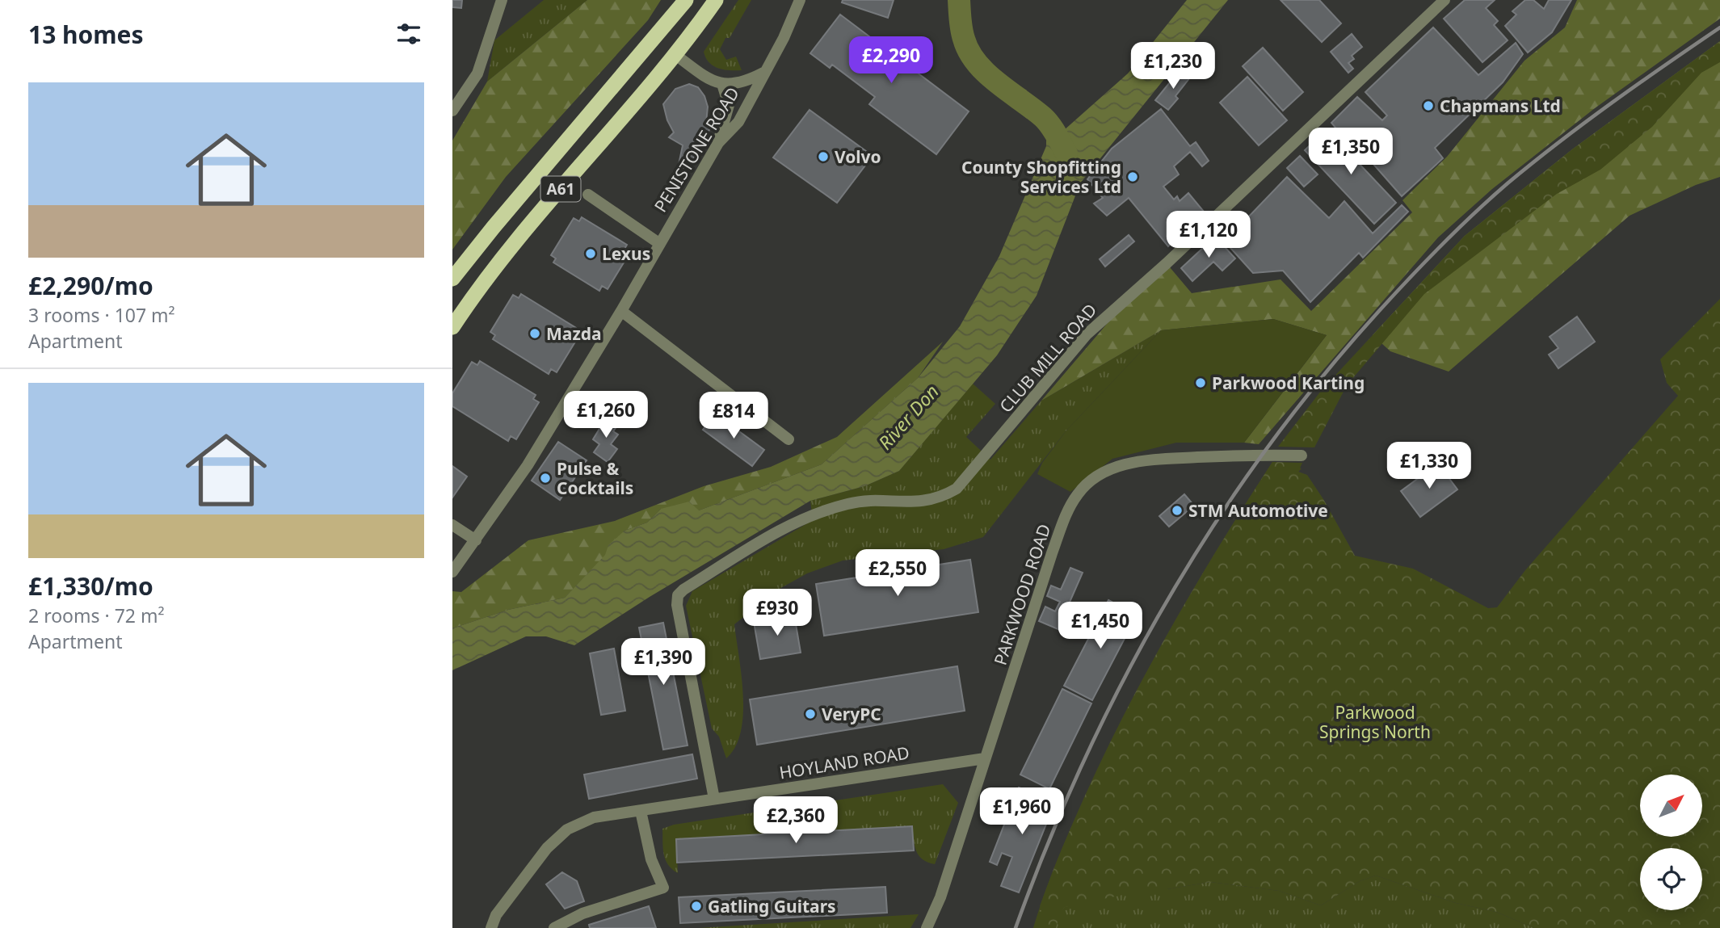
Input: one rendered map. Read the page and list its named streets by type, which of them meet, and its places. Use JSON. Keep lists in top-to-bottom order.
{
  "streets": {
    "highway": ["A61"],
    "street": [
      "PENISTONE ROAD",
      "CLUB MILL ROAD",
      "PARKWOOD ROAD",
      "HOYLAND ROAD"
    ]
  },
  "crossings": [
    ["CLUB MILL ROAD", "HOYLAND ROAD"],
    ["PARKWOOD ROAD", "HOYLAND ROAD"]
  ],
  "water": ["River Don"],
  "parks": ["Parkwood Springs North"],
  "places": [
    "Chapmans Ltd",
    "Volvo",
    "County Shopfitting Services Ltd",
    "Lexus",
    "Mazda",
    "Parkwood Karting",
    "Pulse & Cocktails",
    "STM Automotive",
    "VeryPC",
    "Gatling Guitars"
  ],
  "north": "top right",
  "page": {
    "heading": "13 homes",
    "price": [
      "£2,290",
      "£1,230",
      "£1,350",
      "£1,120",
      "£1,260",
      "£814",
      "£1,330",
      "£2,550",
      "£930",
      "£1,450",
      "£1,390",
      "£1,960",
      "£2,360"
    ],
    "list": [
      {
        "name": "£2,290/mo",
        "note": "3 rooms · 107 m² · Apartment"
      },
      {
        "name": "£1,330/mo",
        "note": "2 rooms · 72 m² · Apartment"
      }
    ]
  }
}
